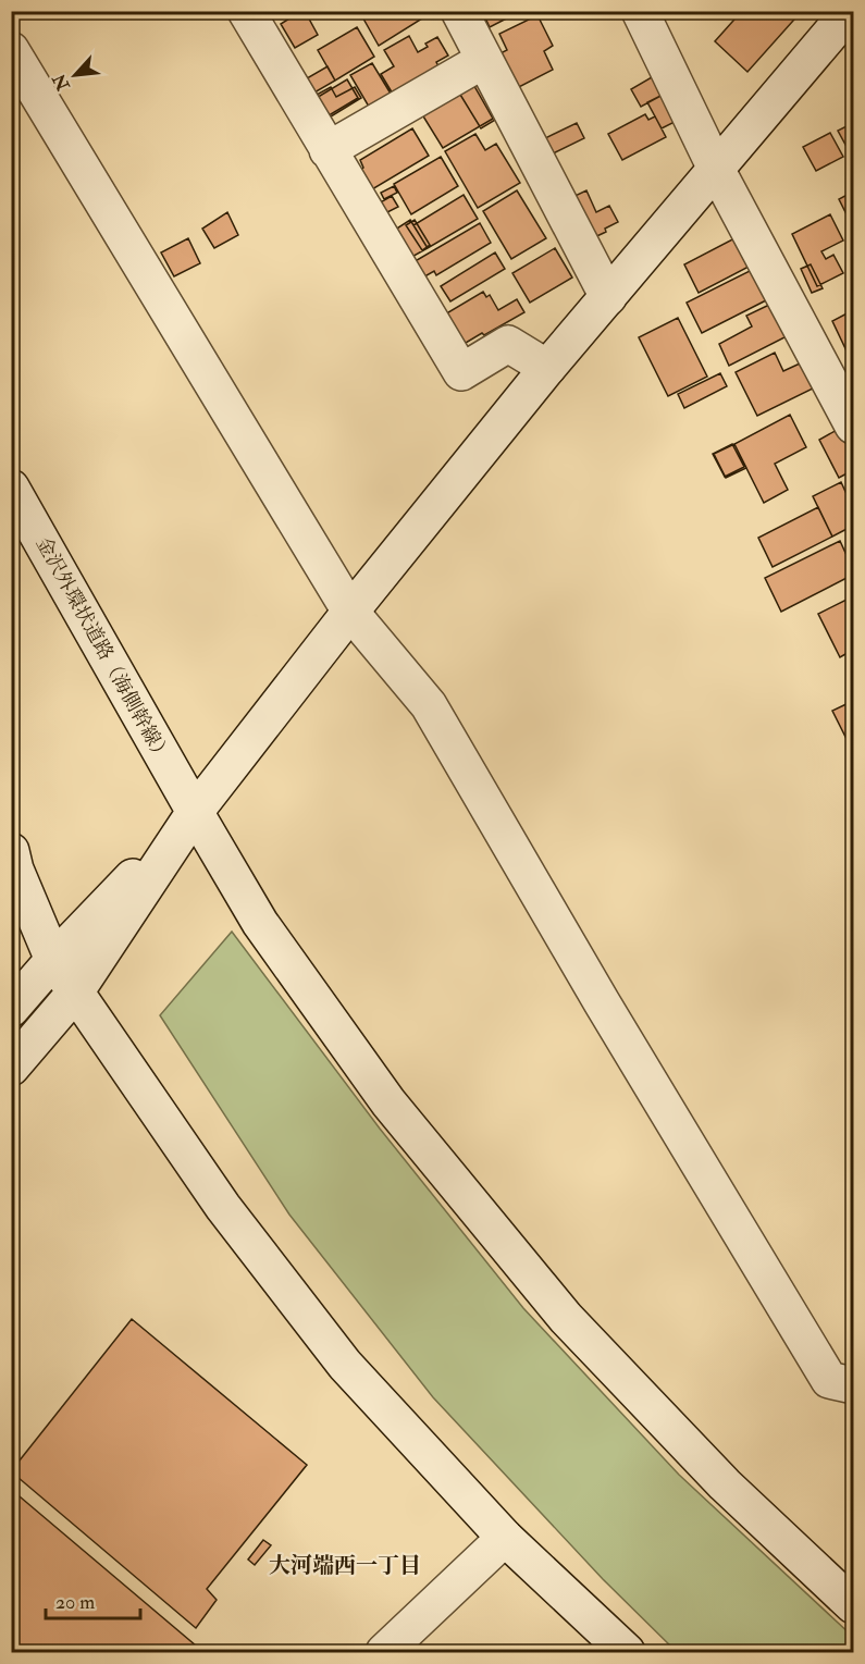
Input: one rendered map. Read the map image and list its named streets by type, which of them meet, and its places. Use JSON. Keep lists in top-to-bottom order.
{
  "streets": {
    "street": ["金沢外環状道路（海側幹線）"]
  },
  "districts": ["大河端西一丁目"],
  "scale_bar": "20 m",
  "north": "bottom left"
}
